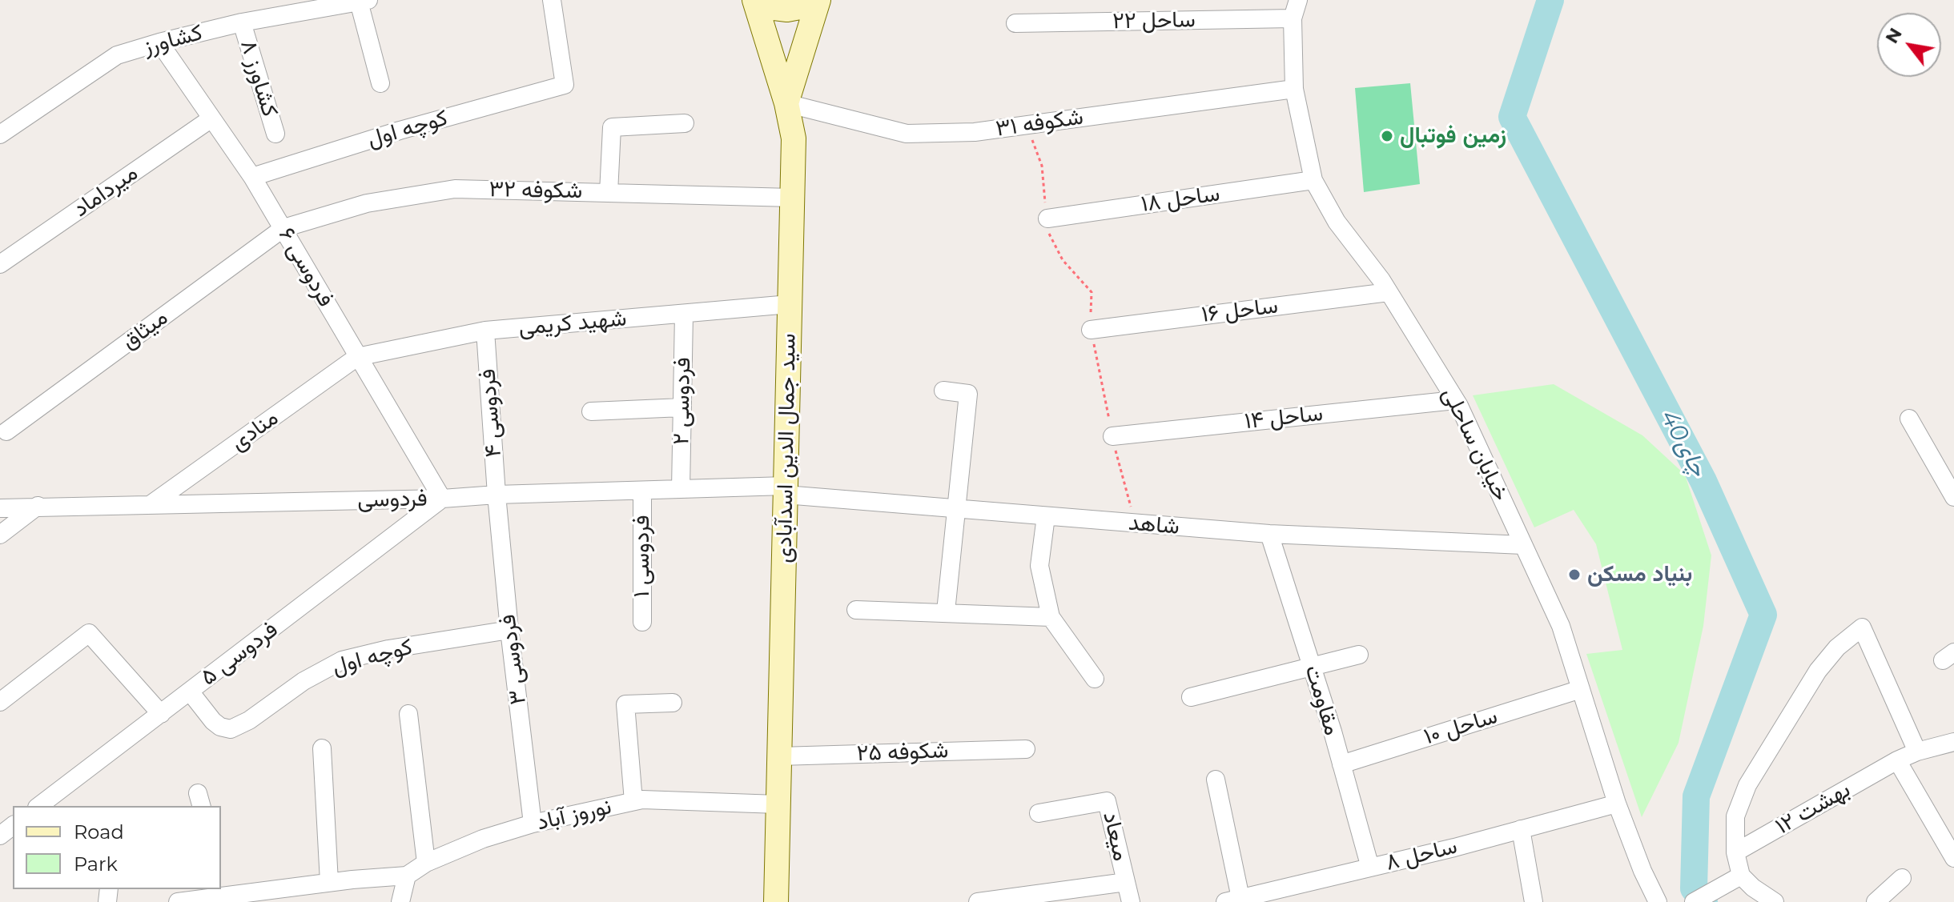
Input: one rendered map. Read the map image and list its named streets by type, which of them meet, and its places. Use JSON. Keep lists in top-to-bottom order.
{
  "streets": {
    "main road": ["سید جمال الدین اسدآبادی"],
    "street": [
      "ساحل ۲۲",
      "کشاورز",
      "کشاورز ۸",
      "شکوفه ۳۱",
      "کوچه اول",
      "شکوفه ۳۲",
      "میرداماد",
      "ساحل ۱۸",
      "فردوسی ۶",
      "ساحل ۱۶",
      "شهید کریمی",
      "میثاق",
      "فردوسی ۲",
      "فردوسی ۴",
      "ساحل ۱۴",
      "منادی",
      "خیابان ساحلی",
      "فردوسی",
      "شاهد",
      "فردوسی ۱",
      "فردوسی ۵",
      "فردوسی ۳",
      "مقاومت",
      "ساحل ۱۰",
      "شکوفه ۲۵",
      "بهشت ۱۲",
      "نوروز آباد",
      "میعاد",
      "ساحل ۸"
    ]
  },
  "crossings": [
    ["ساحل ۲۲", "خیابان ساحلی"],
    ["کشاورز", "کشاورز ۸"],
    ["کشاورز", "فردوسی ۶"],
    ["شکوفه ۳۱", "خیابان ساحلی"],
    ["شکوفه ۳۱", "سید جمال الدین اسدآبادی"],
    ["کوچه اول", "فردوسی ۶"],
    ["کوچه اول", "فردوسی ۵"],
    ["کوچه اول", "فردوسی ۳"],
    ["شکوفه ۳۲", "فردوسی ۶"],
    ["شکوفه ۳۲", "میثاق"],
    ["شکوفه ۳۲", "سید جمال الدین اسدآبادی"],
    ["میرداماد", "فردوسی ۶"],
    ["ساحل ۱۸", "خیابان ساحلی"],
    ["فردوسی ۶", "شهید کریمی"],
    ["فردوسی ۶", "میثاق"],
    ["فردوسی ۶", "منادی"],
    ["فردوسی ۶", "فردوسی"],
    ["فردوسی ۶", "فردوسی ۵"],
    ["ساحل ۱۶", "خیابان ساحلی"],
    ["شهید کریمی", "فردوسی ۲"],
    ["شهید کریمی", "فردوسی ۴"],
    ["شهید کریمی", "منادی"],
    ["شهید کریمی", "سید جمال الدین اسدآبادی"],
    ["فردوسی ۲", "فردوسی"],
    ["فردوسی ۴", "فردوسی"],
    ["فردوسی ۴", "فردوسی ۳"],
    ["ساحل ۱۴", "خیابان ساحلی"],
    ["منادی", "فردوسی"],
    ["خیابان ساحلی", "شاهد"],
    ["خیابان ساحلی", "ساحل ۱۰"],
    ["خیابان ساحلی", "ساحل ۸"],
    ["سید جمال الدین اسدآبادی", "فردوسی"],
    ["سید جمال الدین اسدآبادی", "شاهد"],
    ["سید جمال الدین اسدآبادی", "شکوفه ۲۵"],
    ["سید جمال الدین اسدآبادی", "نوروز آباد"],
    ["فردوسی", "شاهد"],
    ["فردوسی", "فردوسی ۱"],
    ["فردوسی", "فردوسی ۵"],
    ["فردوسی", "فردوسی ۳"],
    ["شاهد", "مقاومت"],
    ["فردوسی ۳", "نوروز آباد"],
    ["مقاومت", "ساحل ۱۰"],
    ["مقاومت", "ساحل ۸"]
  ],
  "water": ["40چای"],
  "places": ["زمین فوتبال", "بنیاد مسکن"],
  "legend": ["Road", "Park"],
  "north": "top left"
}
